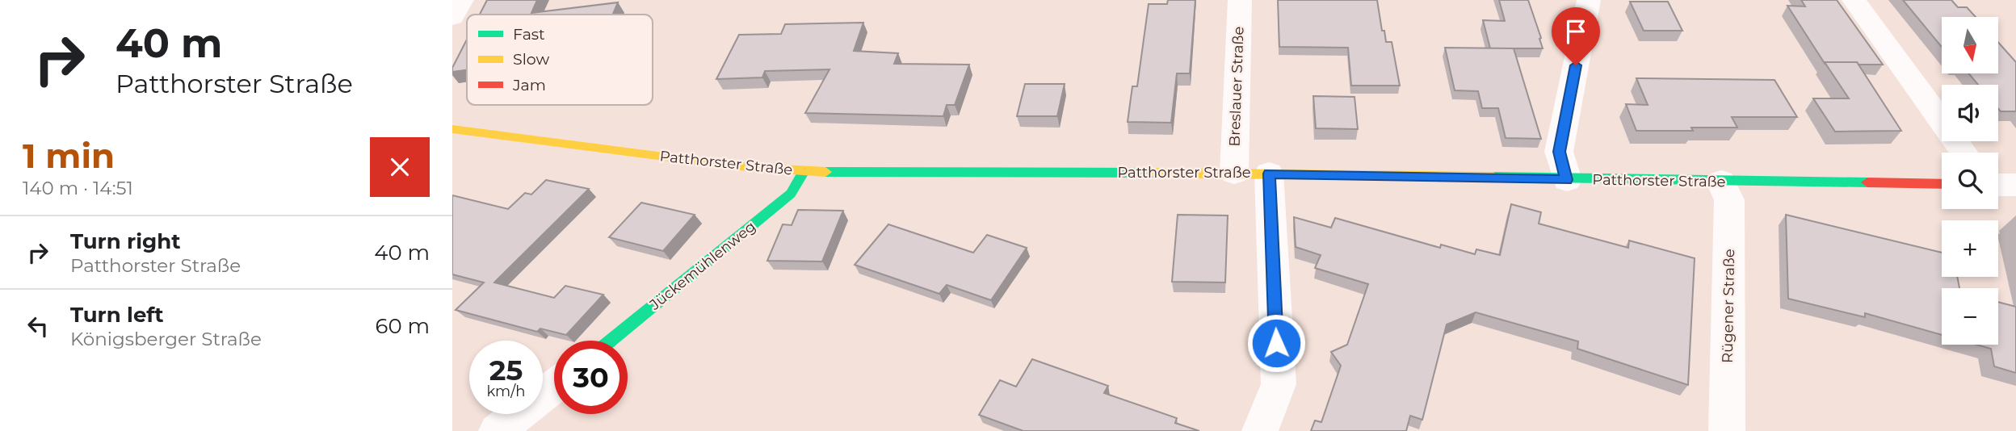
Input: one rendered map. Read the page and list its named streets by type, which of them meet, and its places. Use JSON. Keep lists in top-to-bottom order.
{
  "streets": {
    "street": [
      "Breslauer Straße",
      "Patthorster Straße",
      "Jückemühlenweg",
      "Rügener Straße"
    ]
  },
  "crossings": [
    ["Breslauer Straße", "Patthorster Straße"],
    ["Patthorster Straße", "Jückemühlenweg"],
    ["Patthorster Straße", "Rügener Straße"]
  ],
  "legend": ["Fast", "Slow", "Jam"],
  "north": "bottom",
  "page": {
    "turn": ["40 m", "Patthorster Straße"],
    "map_buttons": ["+", "−"],
    "heading": ["1 min", "140 m · 14:51"],
    "list": [
      {
        "name": "Turn right",
        "note": "Patthorster Straße",
        "value": "40 m"
      },
      {
        "name": "Turn left",
        "note": "Königsberger Straße",
        "value": "60 m"
      }
    ],
    "speed": "25 km/h",
    "limit": "30"
  }
}
